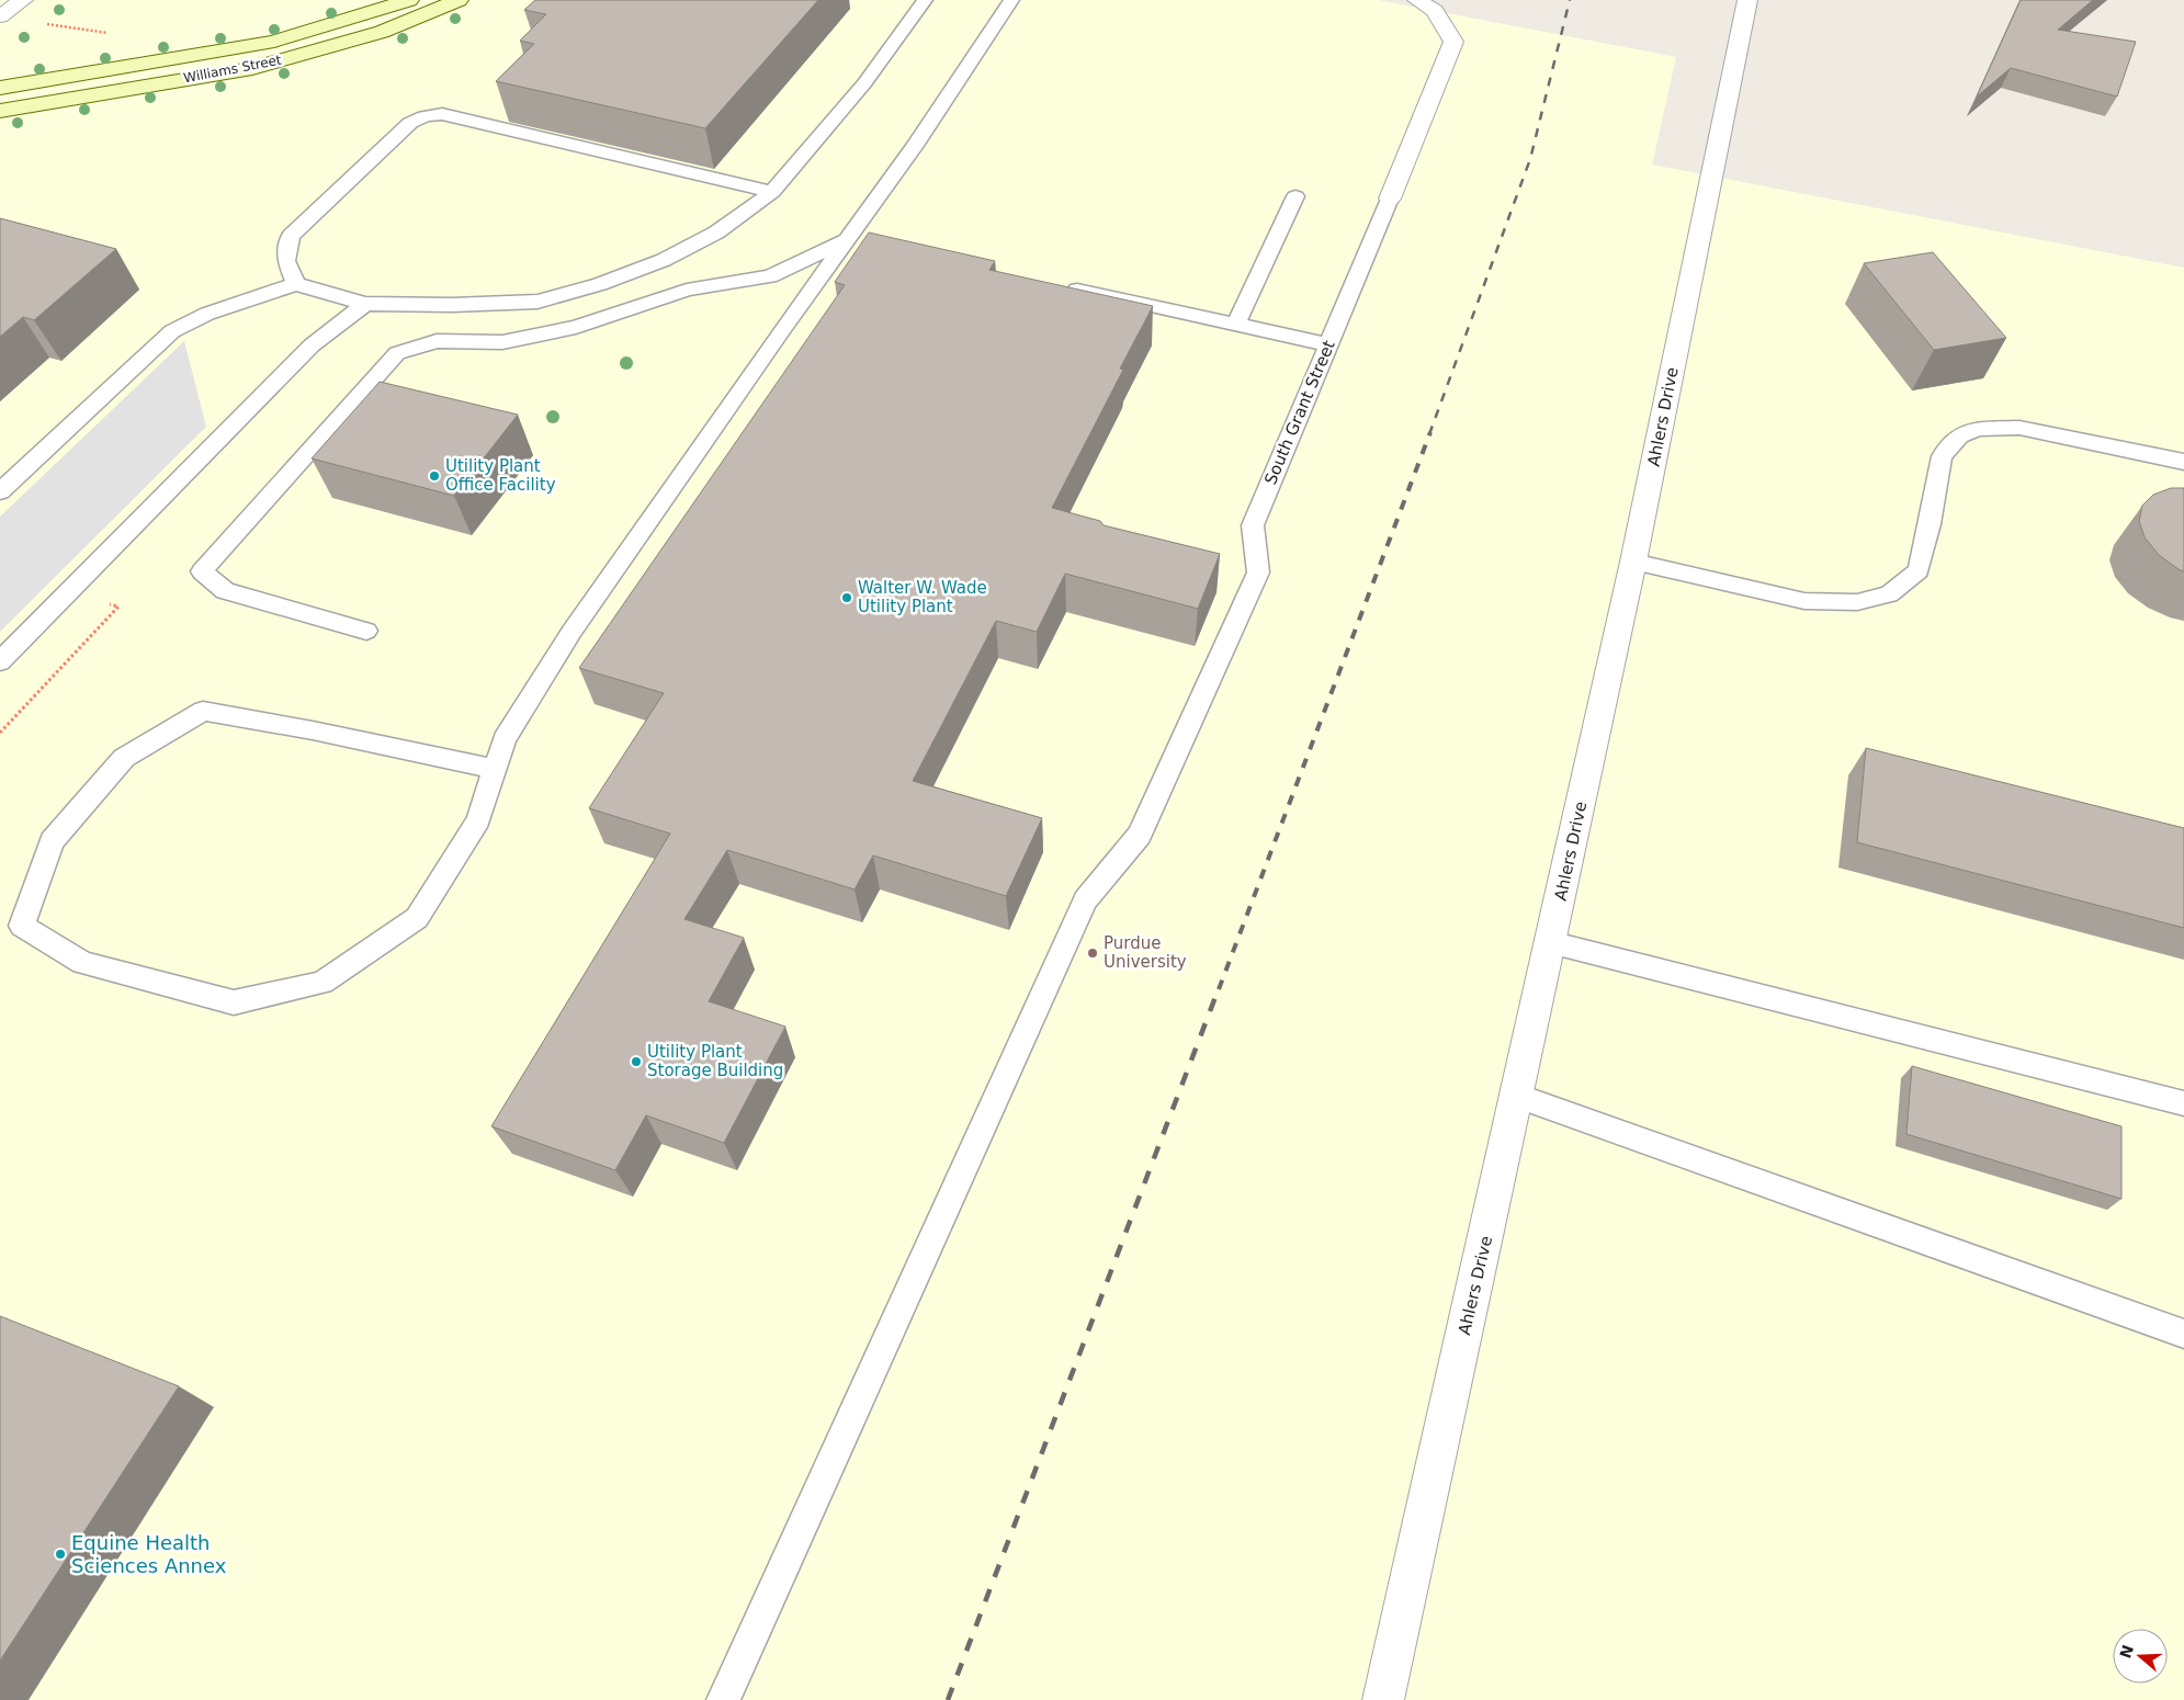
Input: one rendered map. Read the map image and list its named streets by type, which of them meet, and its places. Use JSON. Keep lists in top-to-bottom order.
{
  "streets": {
    "main road": ["Williams Street"],
    "street": ["South Grant Street", "Ahlers Drive"]
  },
  "places": [
    "Utility Plant Office Facility",
    "Walter W. Wade Utility Plant",
    "Purdue University",
    "Utility Plant Storage Building",
    "Equine Health Sciences Annex"
  ],
  "north": "left"
}
